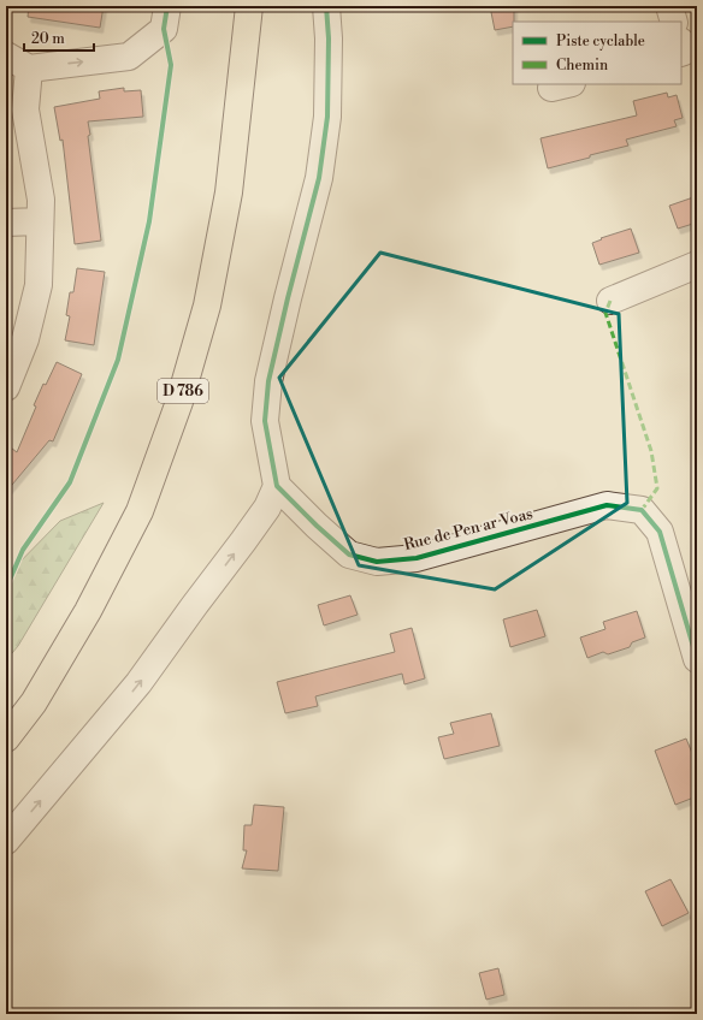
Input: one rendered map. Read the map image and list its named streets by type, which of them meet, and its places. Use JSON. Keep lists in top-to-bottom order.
{
  "streets": {
    "main road": ["D 786"],
    "street": ["Rue de Pen ar Voas"]
  },
  "legend": ["Piste cyclable", "Chemin"],
  "scale_bar": "20 m"
}
